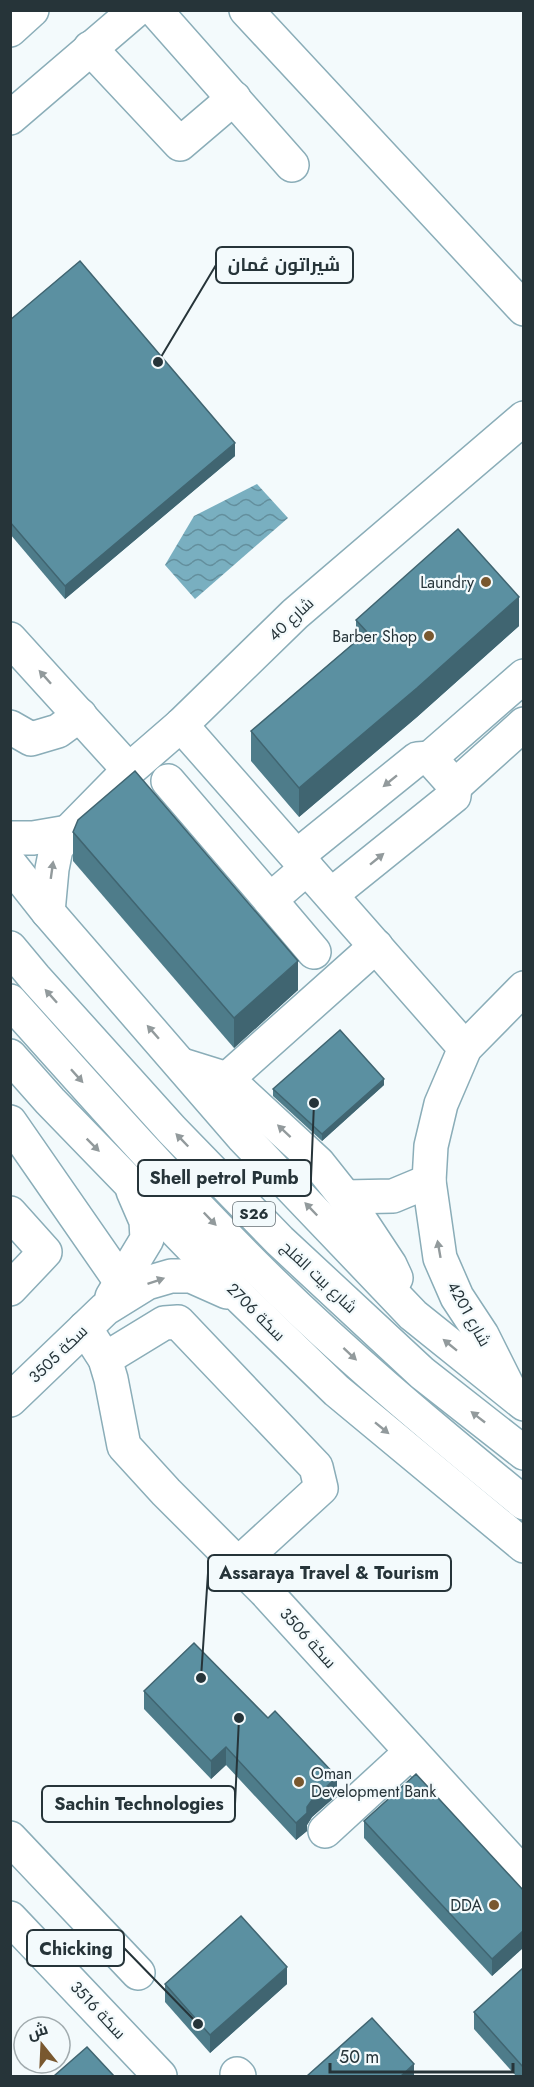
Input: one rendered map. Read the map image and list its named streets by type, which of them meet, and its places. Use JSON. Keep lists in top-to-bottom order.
{
  "streets": {
    "street": [
      "40 شارع",
      "S26",
      "شارع بيت الفلج",
      "سكة 2706",
      "شارع 4201",
      "سكة 3505",
      "سكة 3506",
      "سكة 3516"
    ]
  },
  "crossings": [
    ["سكة 2706", "سكة 3505"],
    ["سكة 3505", "سكة 3506"]
  ],
  "places": [
    "شيراتون عُمان",
    "Laundry",
    "Barber Shop",
    "Shell petrol Pumb",
    "Assaraya Travel & Tourism",
    "Sachin Technologies",
    "Oman Development Bank",
    "DDA",
    "Chicking"
  ],
  "scale_bar": "50 m",
  "north": "top"
}
